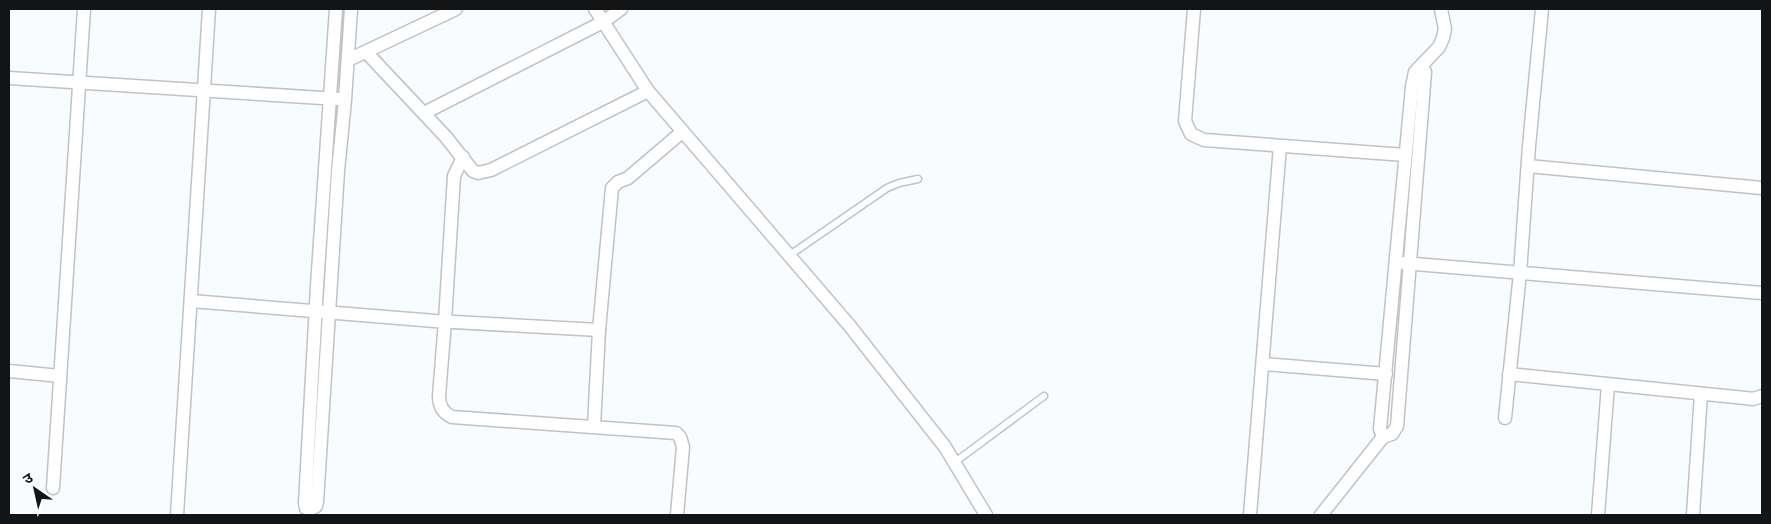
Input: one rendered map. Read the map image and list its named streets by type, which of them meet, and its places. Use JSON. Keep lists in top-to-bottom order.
{
  "north": "top left"
}
